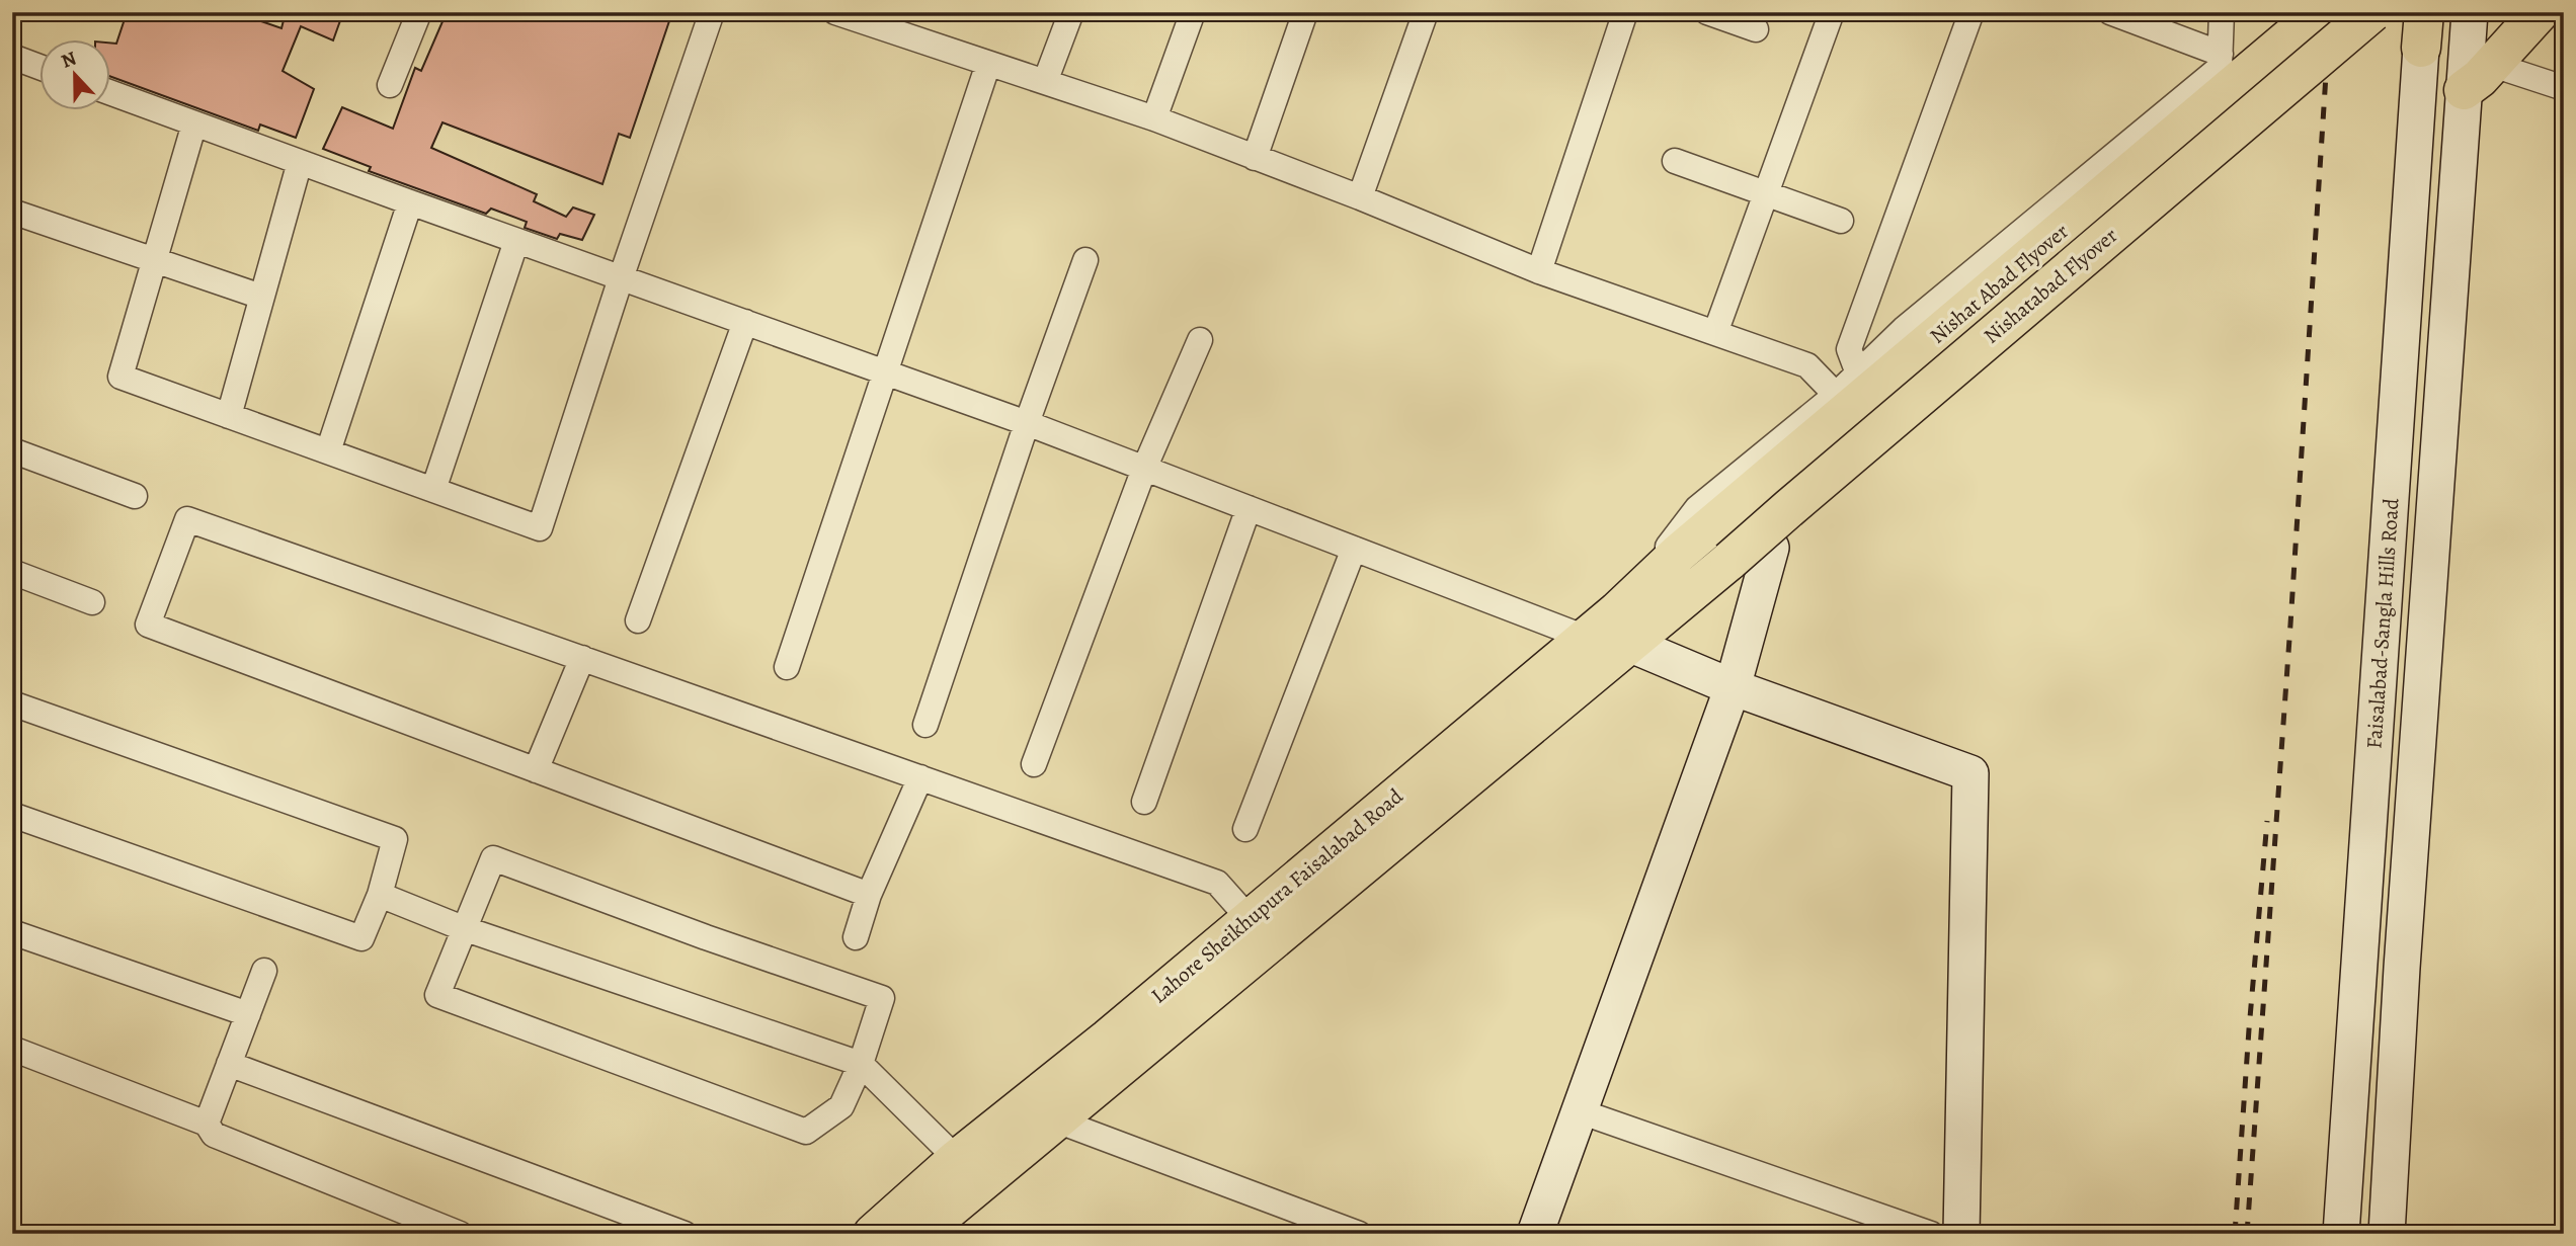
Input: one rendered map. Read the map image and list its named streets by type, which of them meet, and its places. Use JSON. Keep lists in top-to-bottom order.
{
  "streets": {
    "highway": ["Nishat Abad Flyover", "Nishatabad Flyover", "Lahore Sheikhupura Faisalabad Road"],
    "main road": ["Faisalabad-Sangla Hills Road"]
  },
  "crossings": [
    ["Nishat Abad Flyover", "Lahore Sheikhupura Faisalabad Road"],
    ["Nishatabad Flyover", "Lahore Sheikhupura Faisalabad Road"]
  ],
  "north": "top"
}
